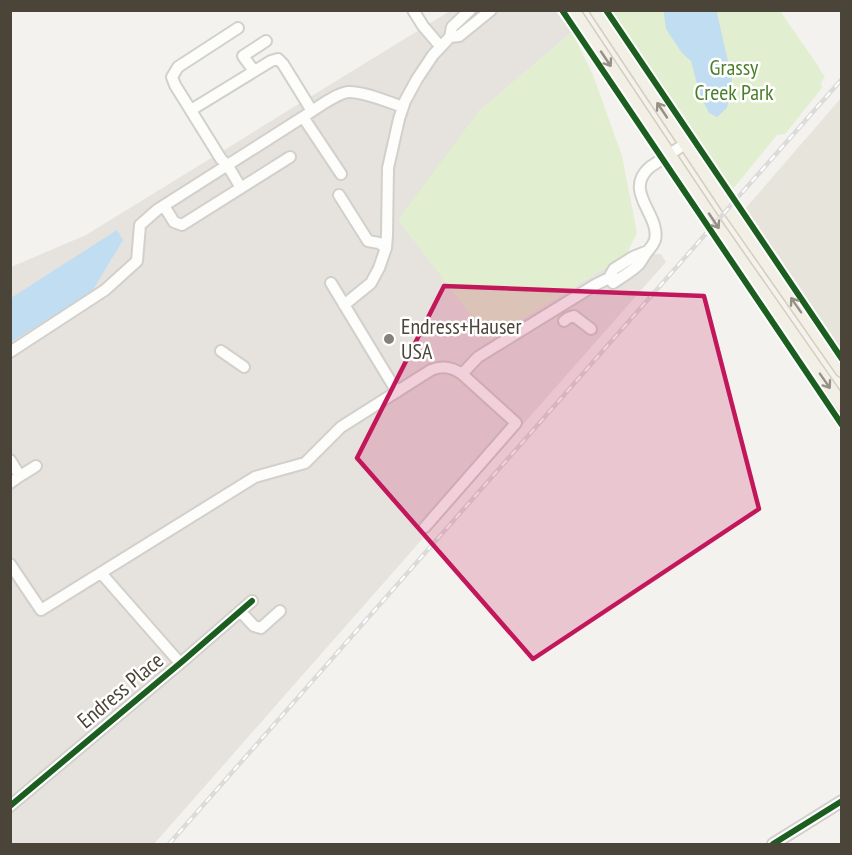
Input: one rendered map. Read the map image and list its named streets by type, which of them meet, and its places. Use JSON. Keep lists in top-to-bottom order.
{
  "streets": {
    "street": ["Endress Place"]
  },
  "parks": ["Grassy Creek Park"],
  "places": ["Endress+Hauser USA"]
}
